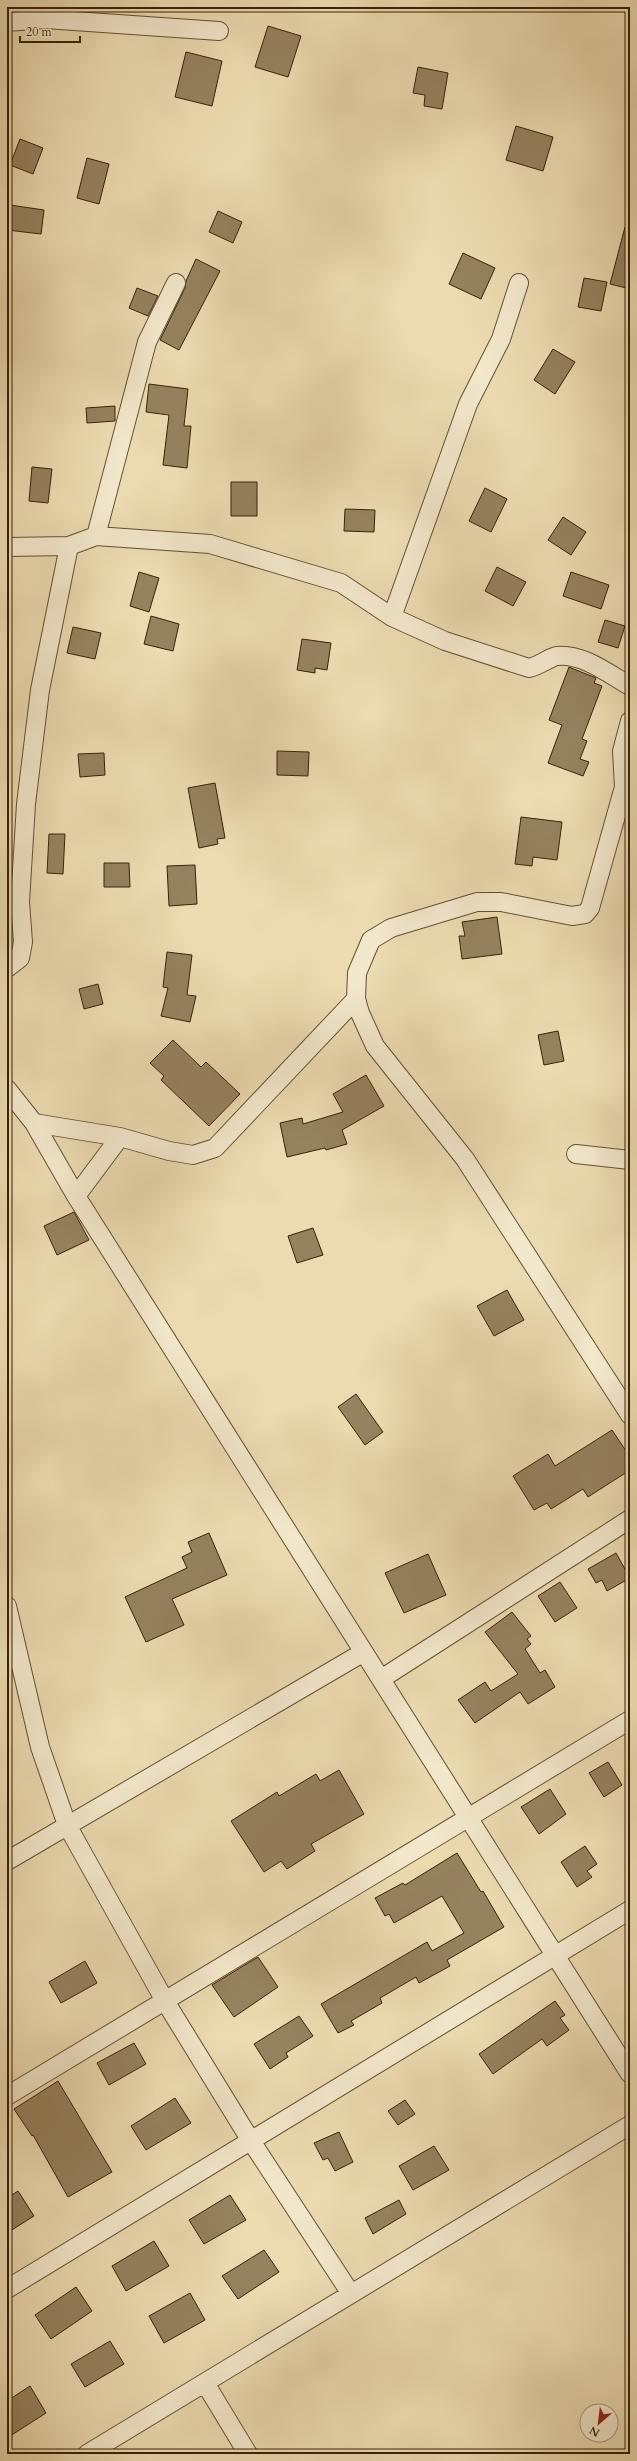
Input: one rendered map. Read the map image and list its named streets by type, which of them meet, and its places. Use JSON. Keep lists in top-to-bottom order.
{
  "scale_bar": "20 m",
  "north": "bottom left"
}
